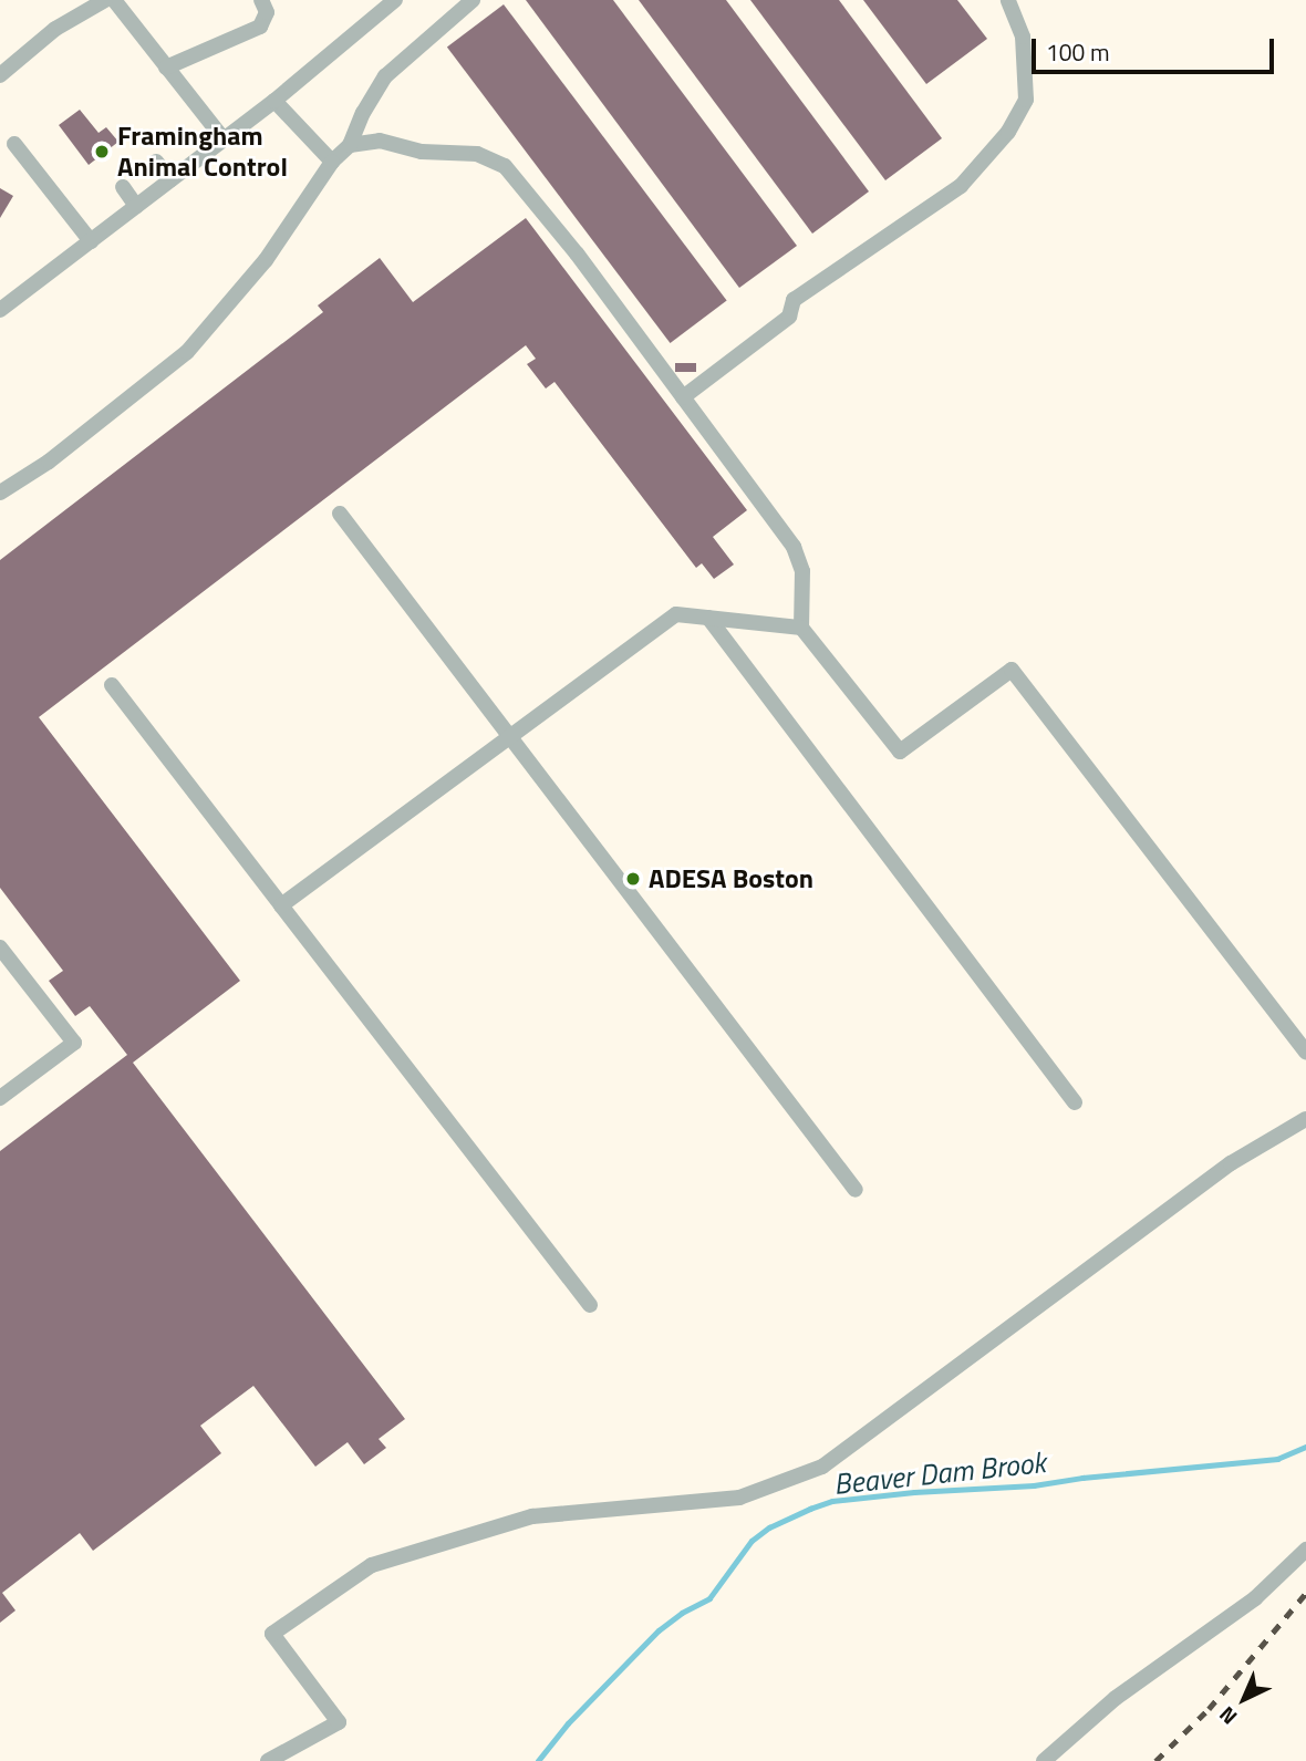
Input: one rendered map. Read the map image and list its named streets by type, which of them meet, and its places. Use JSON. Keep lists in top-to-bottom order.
{
  "water": ["Beaver Dam Brook"],
  "places": ["Framingham Animal Control", "ADESA Boston"],
  "scale_bar": "100 m",
  "north": "bottom left"
}
